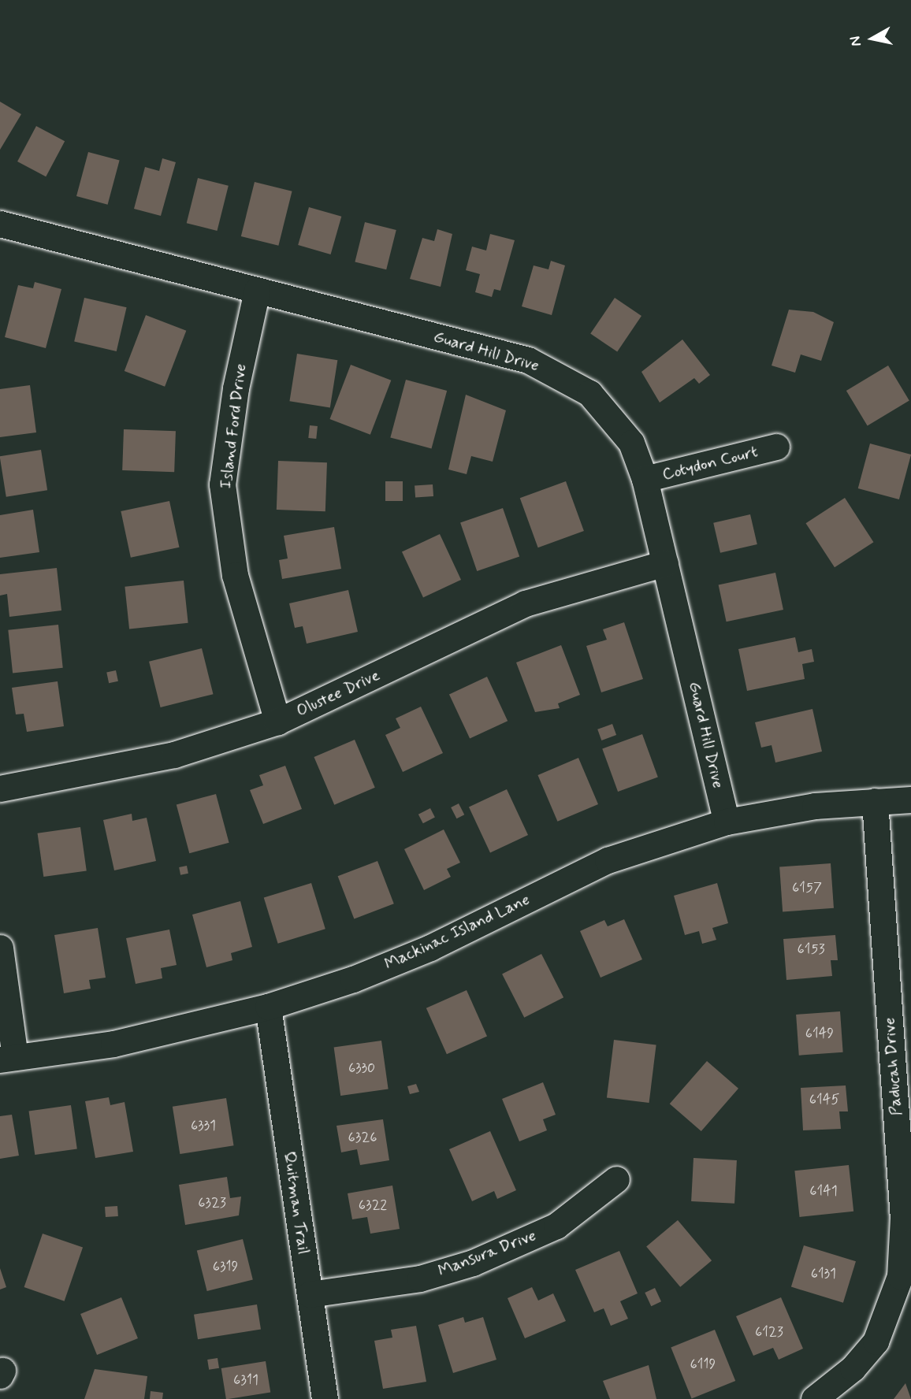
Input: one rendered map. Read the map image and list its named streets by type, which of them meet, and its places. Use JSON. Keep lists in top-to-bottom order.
{
  "streets": {
    "street": [
      "Guard Hill Drive",
      "Island Ford Drive",
      "Cotydon Court",
      "Olustee Drive",
      "Mackinac Island Lane",
      "Paducah Drive",
      "Quitman Trail",
      "Mansura Drive"
    ]
  },
  "crossings": [
    ["Guard Hill Drive", "Island Ford Drive"],
    ["Guard Hill Drive", "Cotydon Court"],
    ["Guard Hill Drive", "Olustee Drive"],
    ["Guard Hill Drive", "Mackinac Island Lane"],
    ["Island Ford Drive", "Olustee Drive"],
    ["Mackinac Island Lane", "Paducah Drive"],
    ["Mackinac Island Lane", "Quitman Trail"],
    ["Quitman Trail", "Mansura Drive"]
  ],
  "house_numbers": [
    "6157",
    "6153",
    "6149",
    "6330",
    "6145",
    "6331",
    "6326",
    "6141",
    "6323",
    "6322",
    "6319",
    "6131",
    "6123",
    "6119",
    "6311"
  ],
  "north": "left"
}
